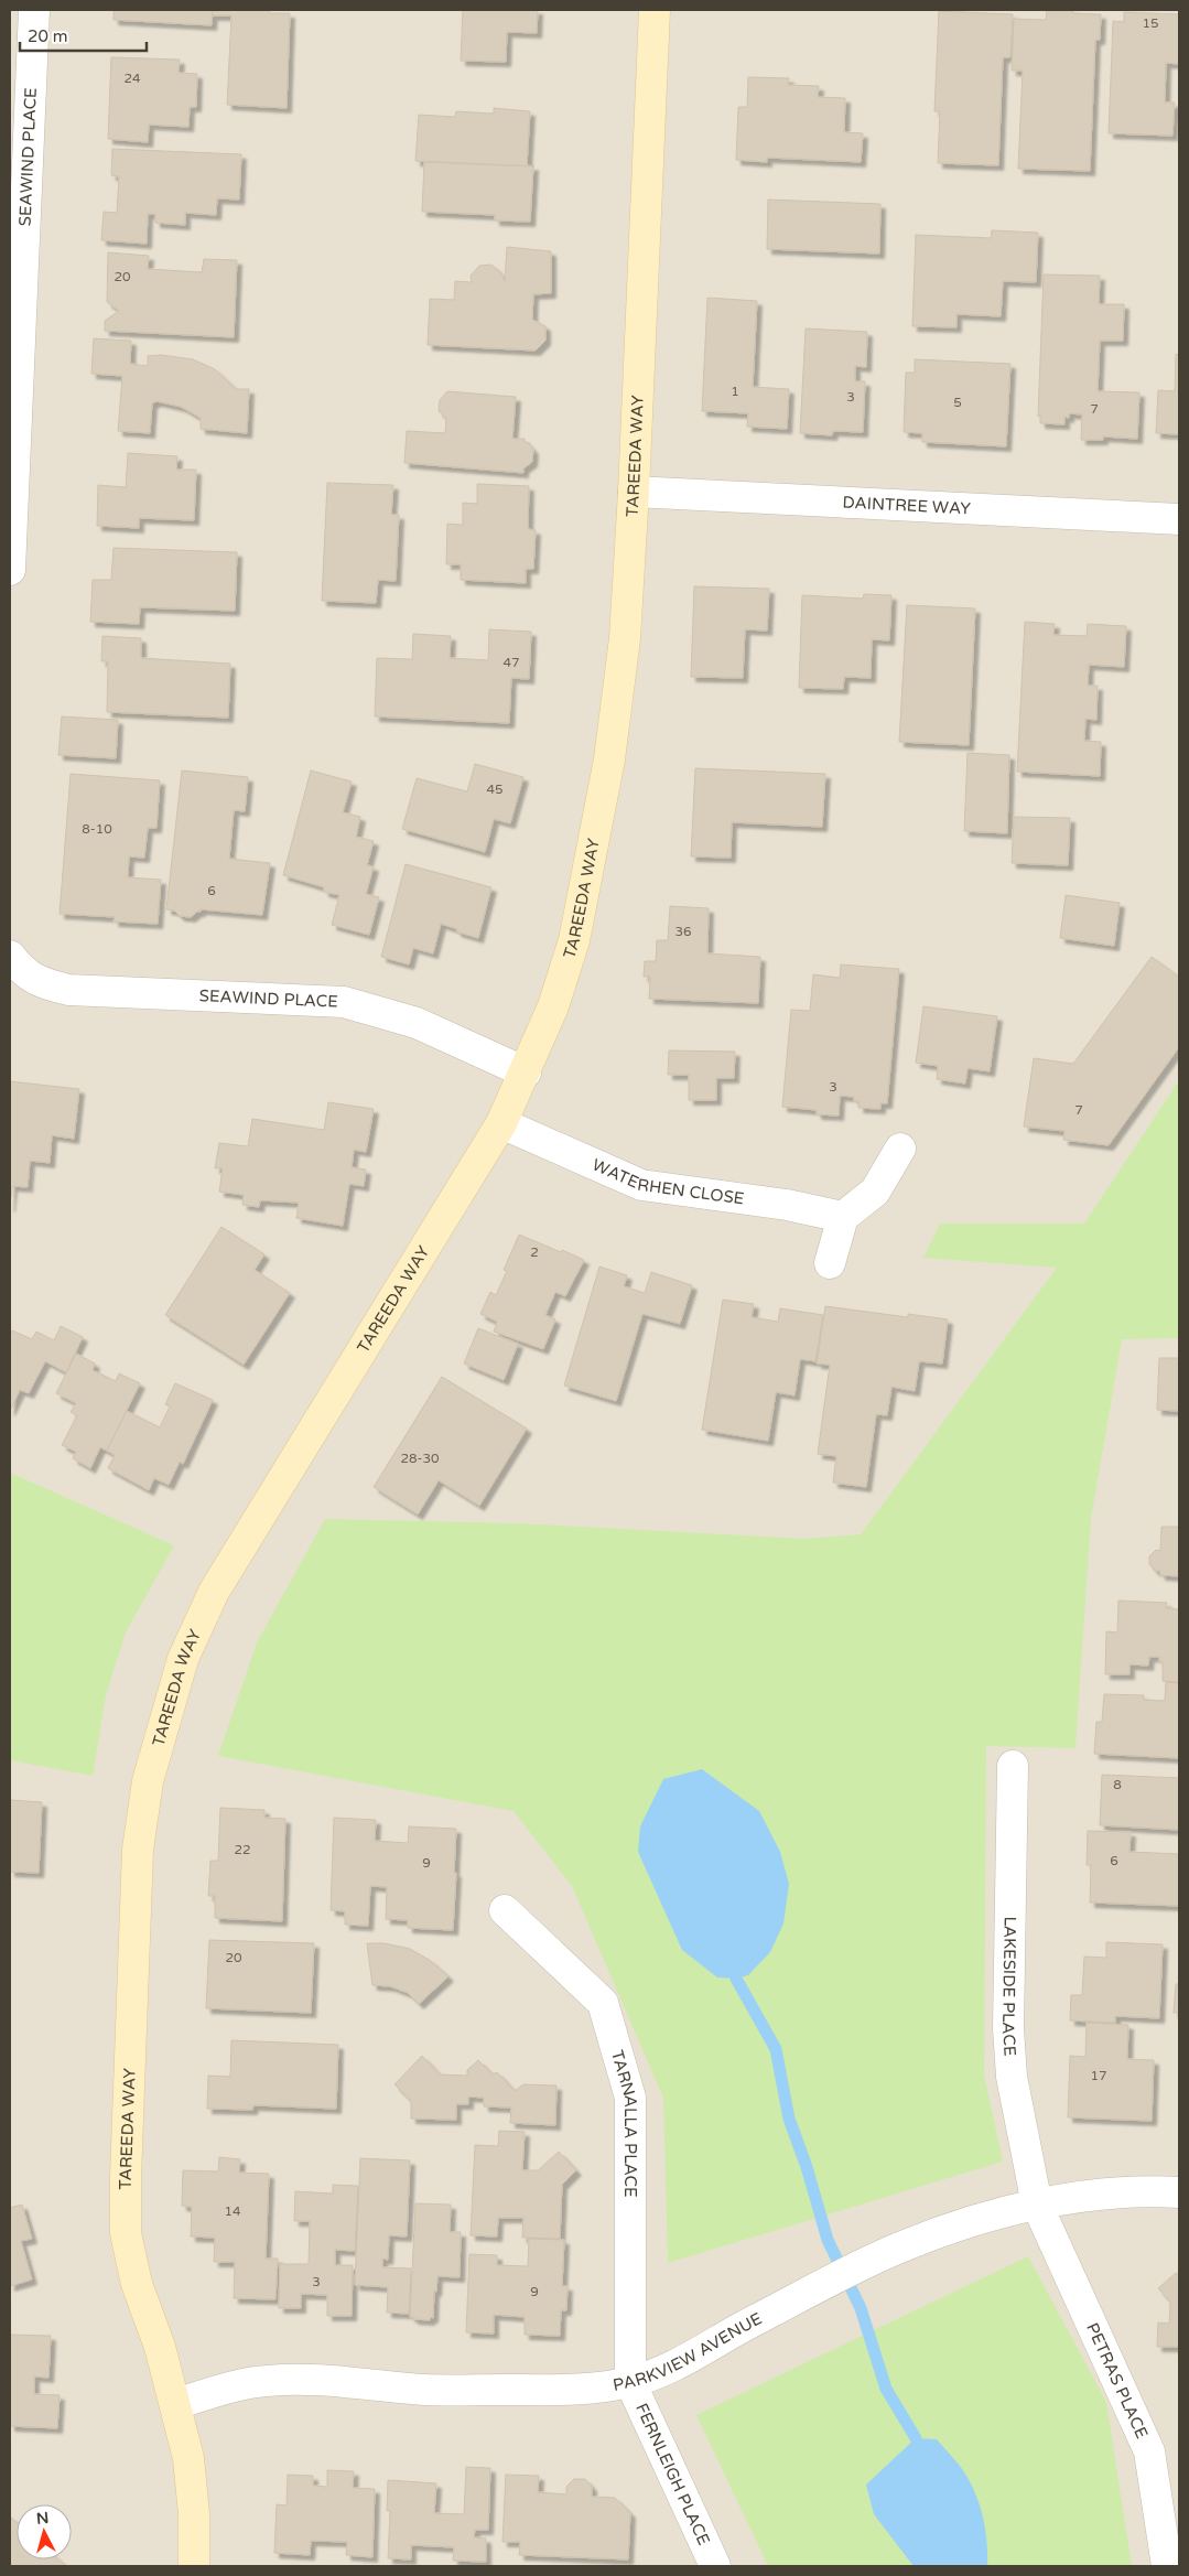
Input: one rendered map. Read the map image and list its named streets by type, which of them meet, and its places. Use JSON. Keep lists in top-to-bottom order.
{
  "streets": {
    "street": [
      "SEAWIND PLACE",
      "TAREEDA WAY",
      "DAINTREE WAY",
      "WATERHEN CLOSE",
      "LAKESIDE PLACE",
      "TARNALLA PLACE",
      "PARKVIEW AVENUE",
      "PETRAS PLACE",
      "FERNLEIGH PLACE"
    ]
  },
  "crossings": [
    ["SEAWIND PLACE", "TAREEDA WAY"],
    ["TAREEDA WAY", "DAINTREE WAY"],
    ["TAREEDA WAY", "WATERHEN CLOSE"],
    ["TAREEDA WAY", "PARKVIEW AVENUE"],
    ["LAKESIDE PLACE", "PARKVIEW AVENUE"],
    ["LAKESIDE PLACE", "PETRAS PLACE"],
    ["TARNALLA PLACE", "PARKVIEW AVENUE"],
    ["TARNALLA PLACE", "FERNLEIGH PLACE"],
    ["PARKVIEW AVENUE", "PETRAS PLACE"],
    ["PARKVIEW AVENUE", "FERNLEIGH PLACE"]
  ],
  "house_numbers": [
    "15",
    "24",
    "20",
    "1",
    "3",
    "5",
    "7",
    "47",
    "45",
    "8-10",
    "6",
    "36",
    "3",
    "7",
    "2",
    "28-30",
    "8",
    "22",
    "6",
    "9",
    "20",
    "17",
    "14",
    "3",
    "9"
  ],
  "scale_bar": "20 m",
  "north": "top"
}
